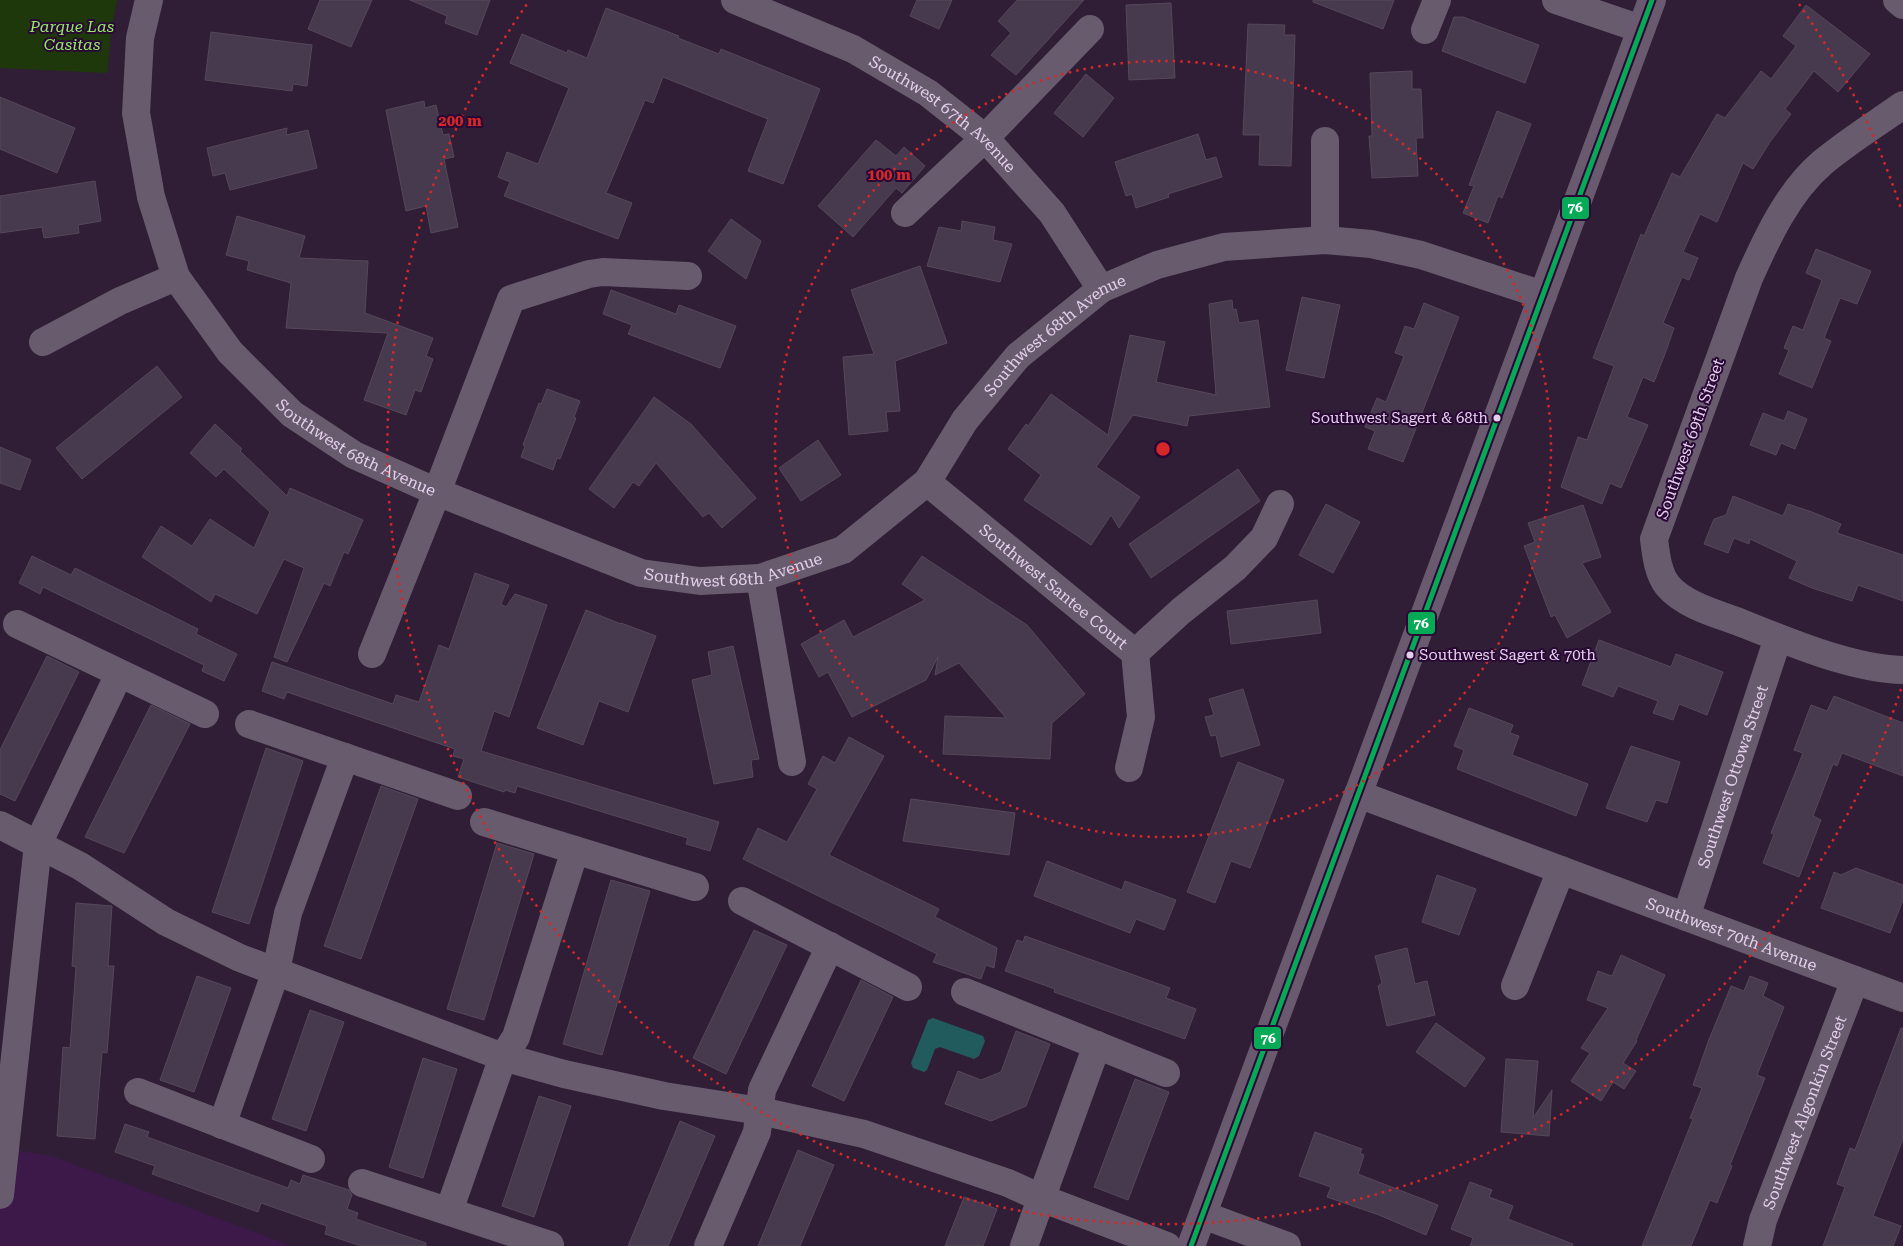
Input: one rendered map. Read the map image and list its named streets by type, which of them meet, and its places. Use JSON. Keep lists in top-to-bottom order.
{
  "streets": {
    "street": [
      "Southwest 67th Avenue",
      "Southwest 68th Avenue",
      "Southwest 69th Street",
      "Southwest Santee Court",
      "Southwest Ottowa Street",
      "Southwest 70th Avenue",
      "Southwest Algonkin Street"
    ]
  },
  "crossings": [
    ["Southwest 67th Avenue", "Southwest 68th Avenue"],
    ["Southwest 68th Avenue", "Southwest Santee Court"],
    ["Southwest 69th Street", "Southwest Ottowa Street"],
    ["Southwest Ottowa Street", "Southwest 70th Avenue"],
    ["Southwest 70th Avenue", "Southwest Algonkin Street"]
  ],
  "parks": ["Parque Las Casitas"],
  "places": ["Southwest Sagert & 68th", "Southwest Sagert & 70th"],
  "lines": ["transit line 76"],
  "rings": ["200 m", "100 m"]
}
